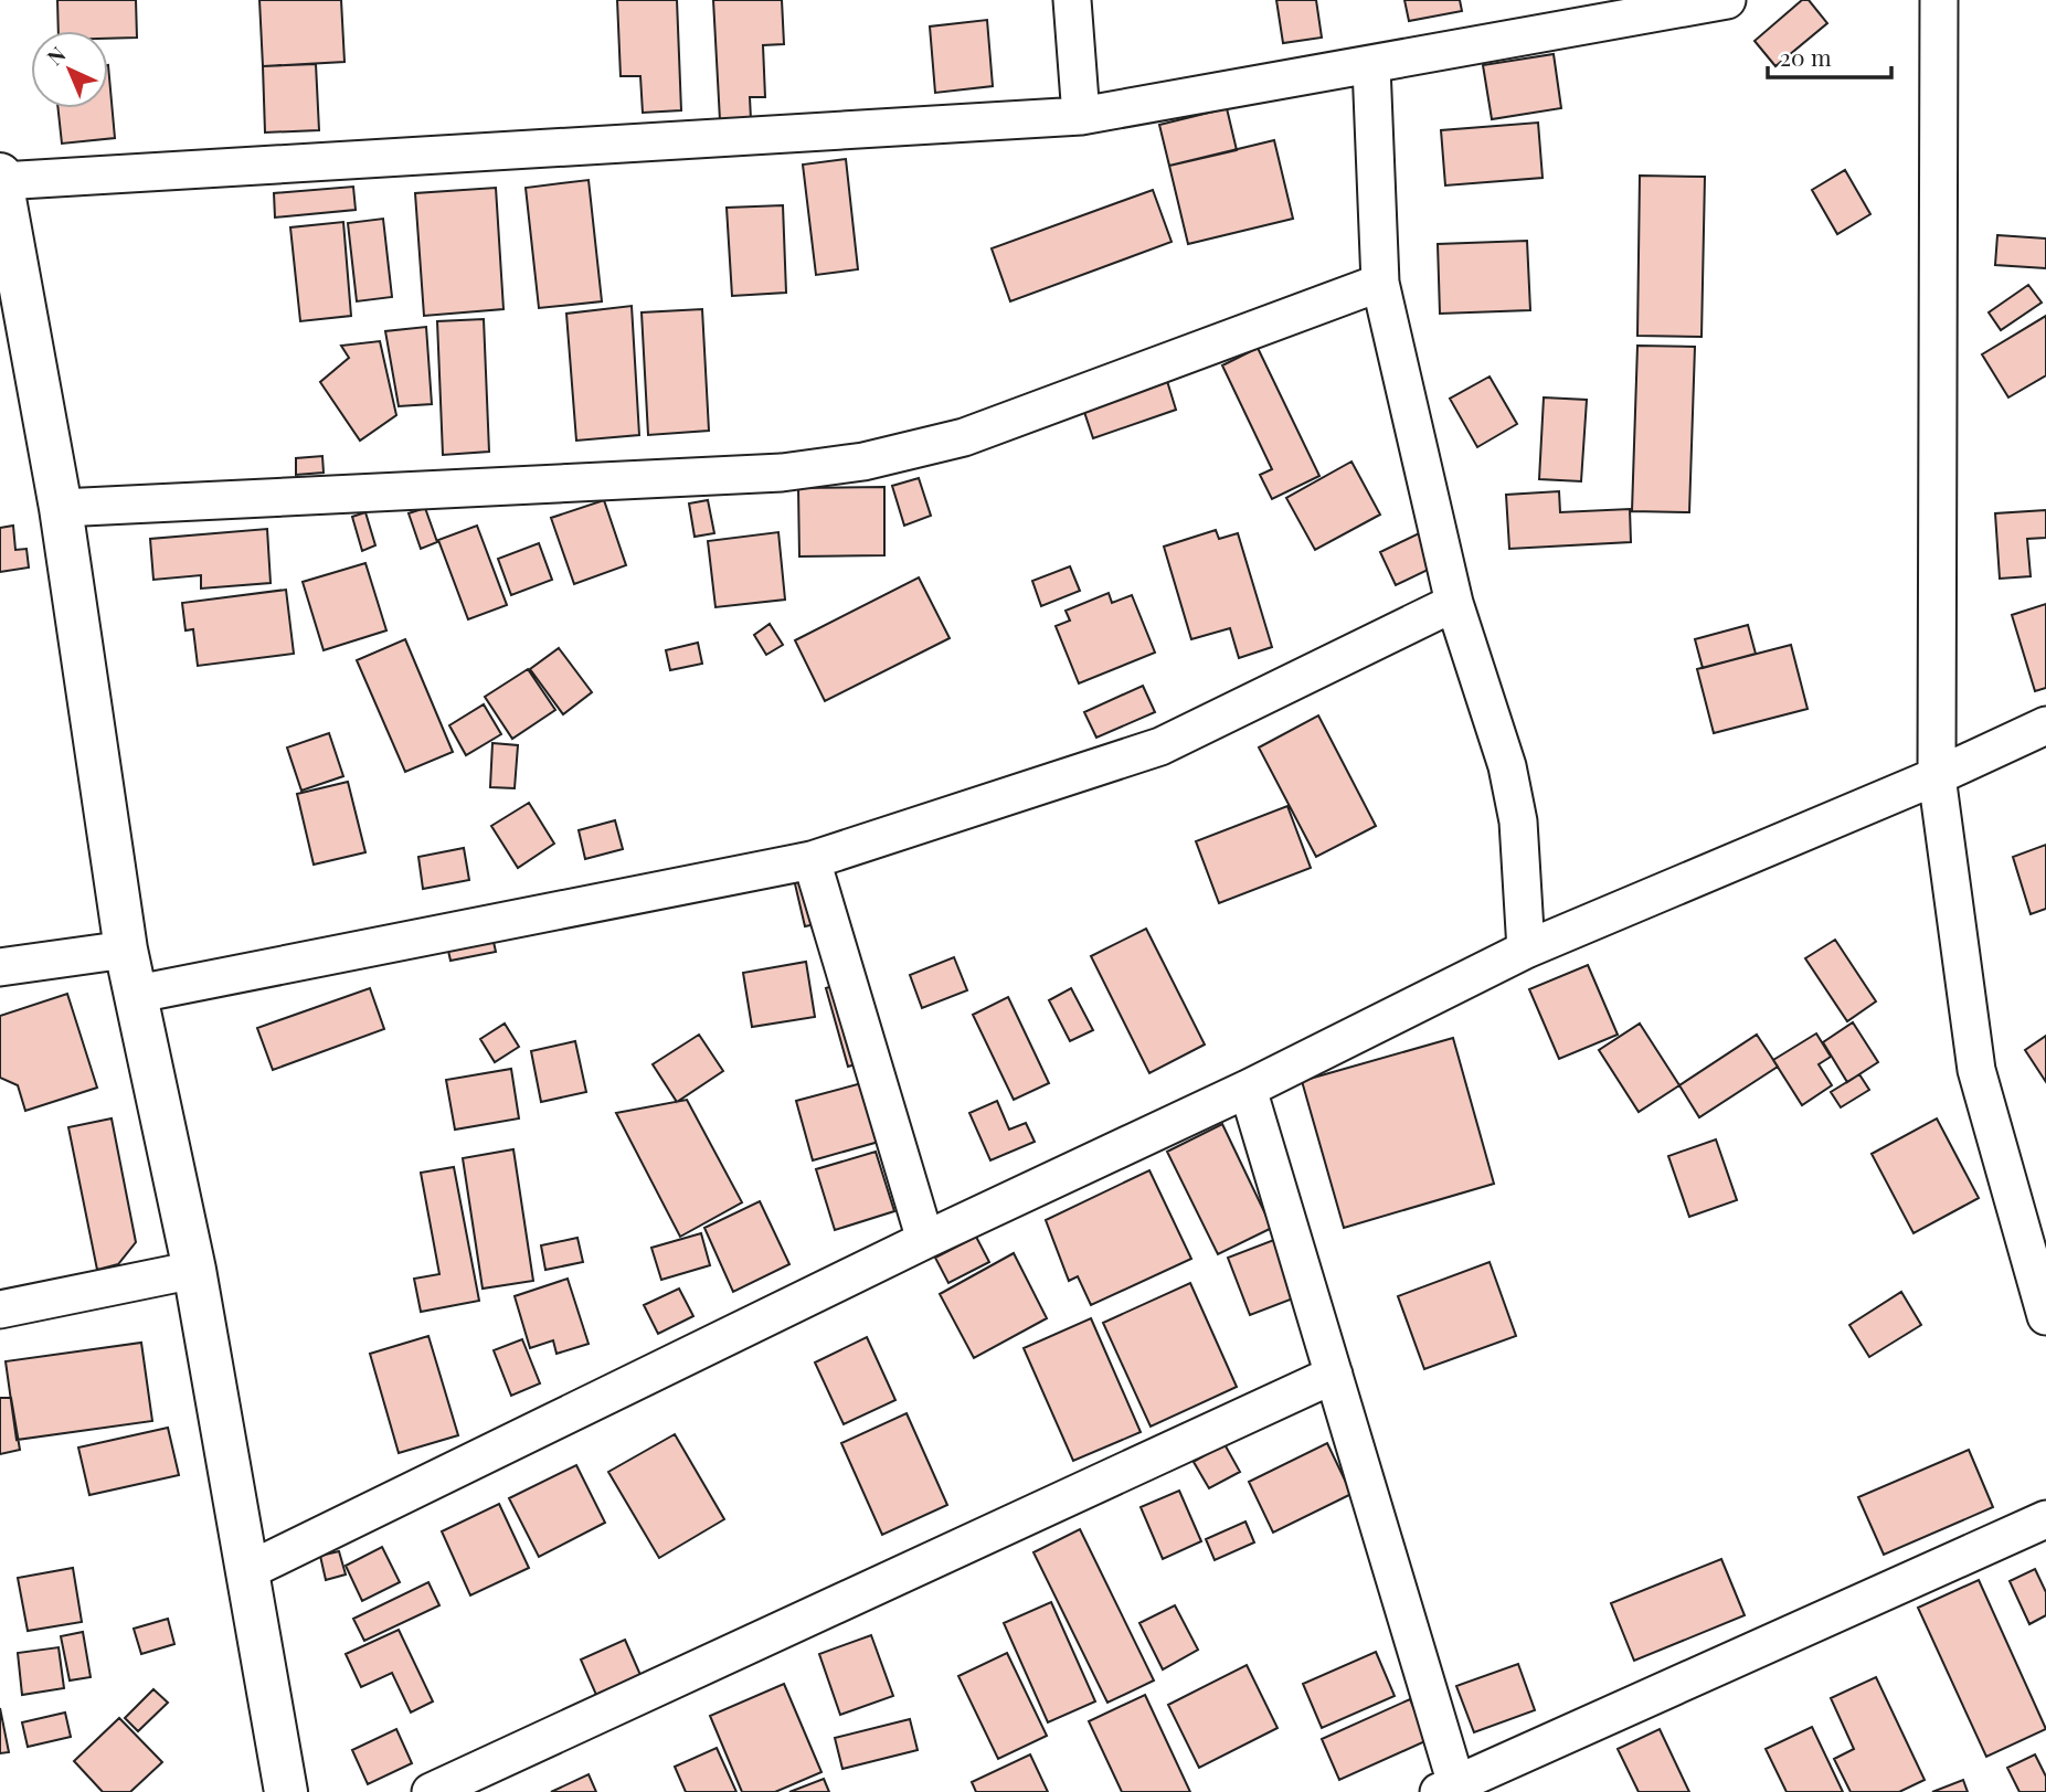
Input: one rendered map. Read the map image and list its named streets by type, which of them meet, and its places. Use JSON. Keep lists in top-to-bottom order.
{
  "scale_bar": "20 m",
  "north": "top left"
}
